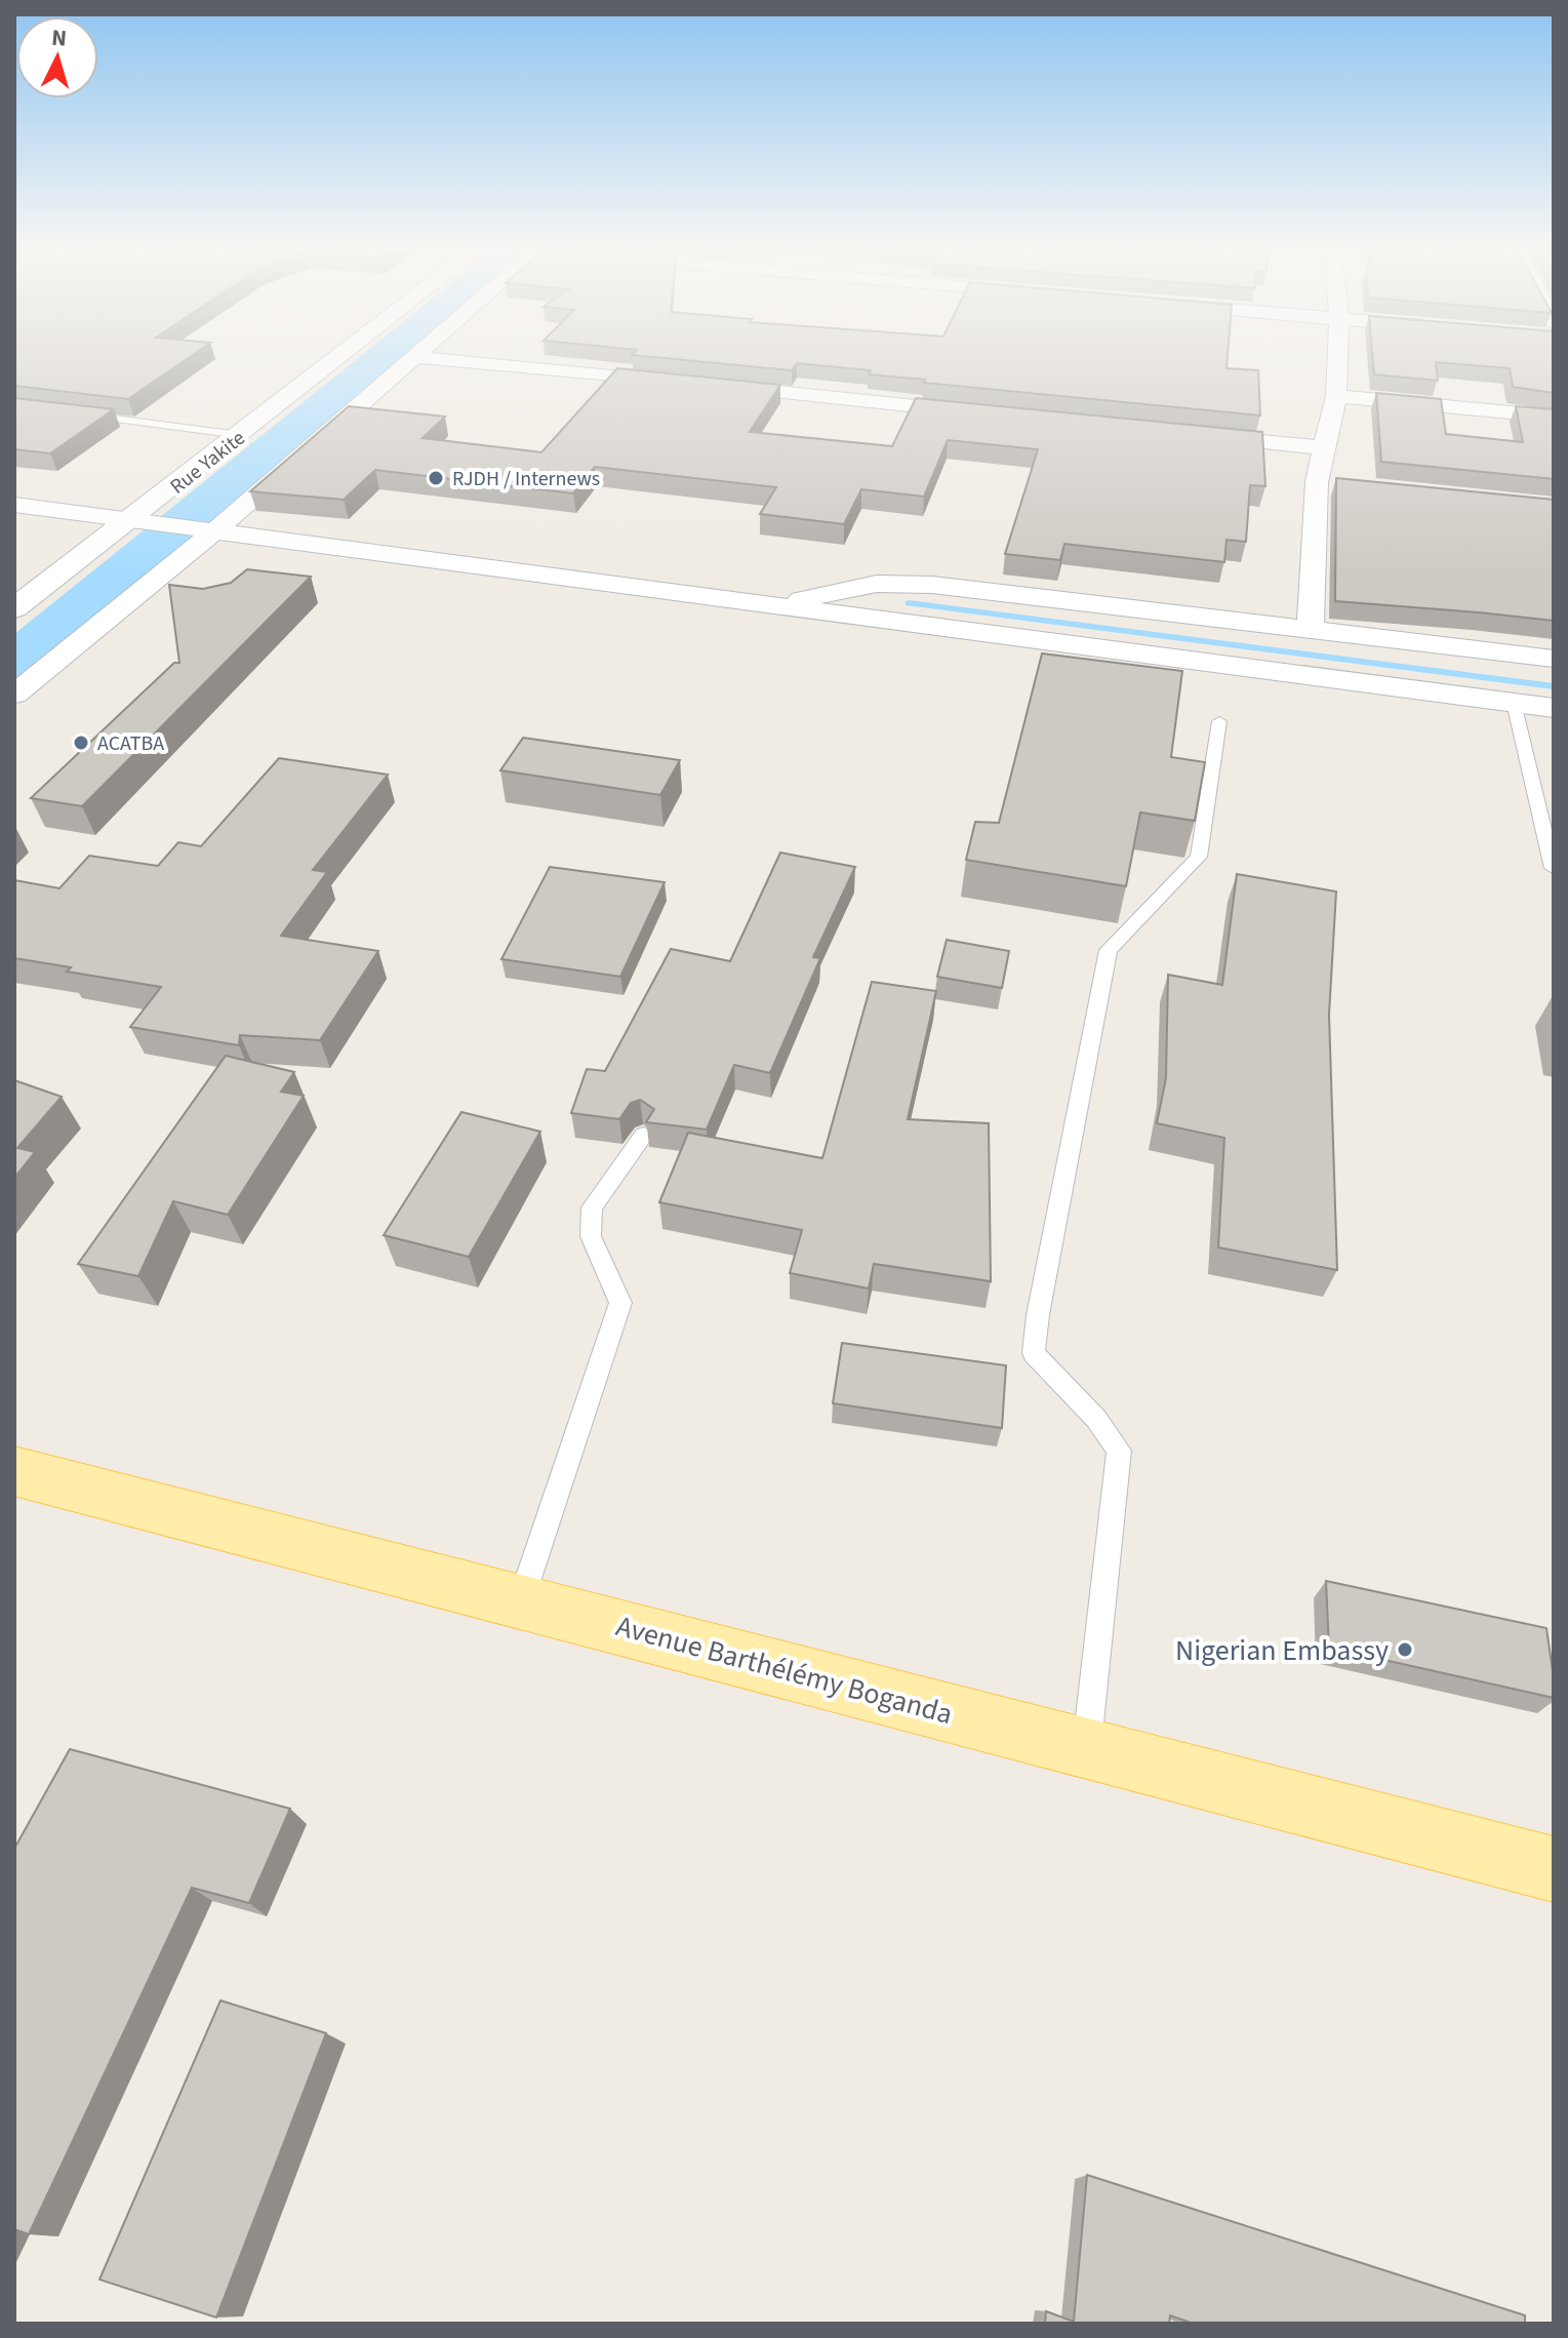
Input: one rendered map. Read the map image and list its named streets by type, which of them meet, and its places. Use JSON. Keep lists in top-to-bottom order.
{
  "streets": {
    "main road": ["Rue Yakite", "Avenue Barthélémy Boganda"]
  },
  "places": ["RJDH / Internews", "ACATBA", "Nigerian Embassy"],
  "north": "top"
}
